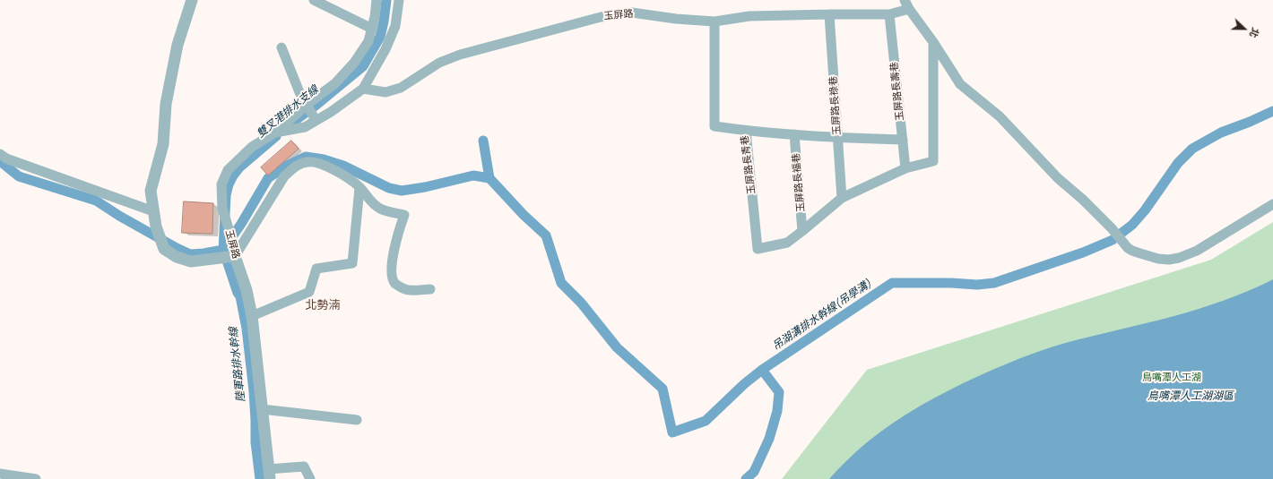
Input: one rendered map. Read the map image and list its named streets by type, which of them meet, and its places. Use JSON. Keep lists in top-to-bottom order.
{
  "streets": {
    "street": [
      "玉屏路",
      "玉屏路長壽巷",
      "玉屏路長祿巷",
      "玉屏路長青巷",
      "玉屏路長福巷"
    ]
  },
  "crossings": [
    ["玉屏路", "玉屏路長壽巷"],
    ["玉屏路", "玉屏路長祿巷"],
    ["玉屏路", "玉屏路長青巷"],
    ["玉屏路長青巷", "玉屏路長福巷"]
  ],
  "districts": ["北勢湳"],
  "water": [
    "雙叉港排水支線",
    "吊湖溝排水幹線(吊學溝)",
    "陸軍路排水幹線",
    "鳥嘴潭人工湖湖區"
  ],
  "parks": ["鳥嘴潭人工湖"],
  "north": "right"
}
